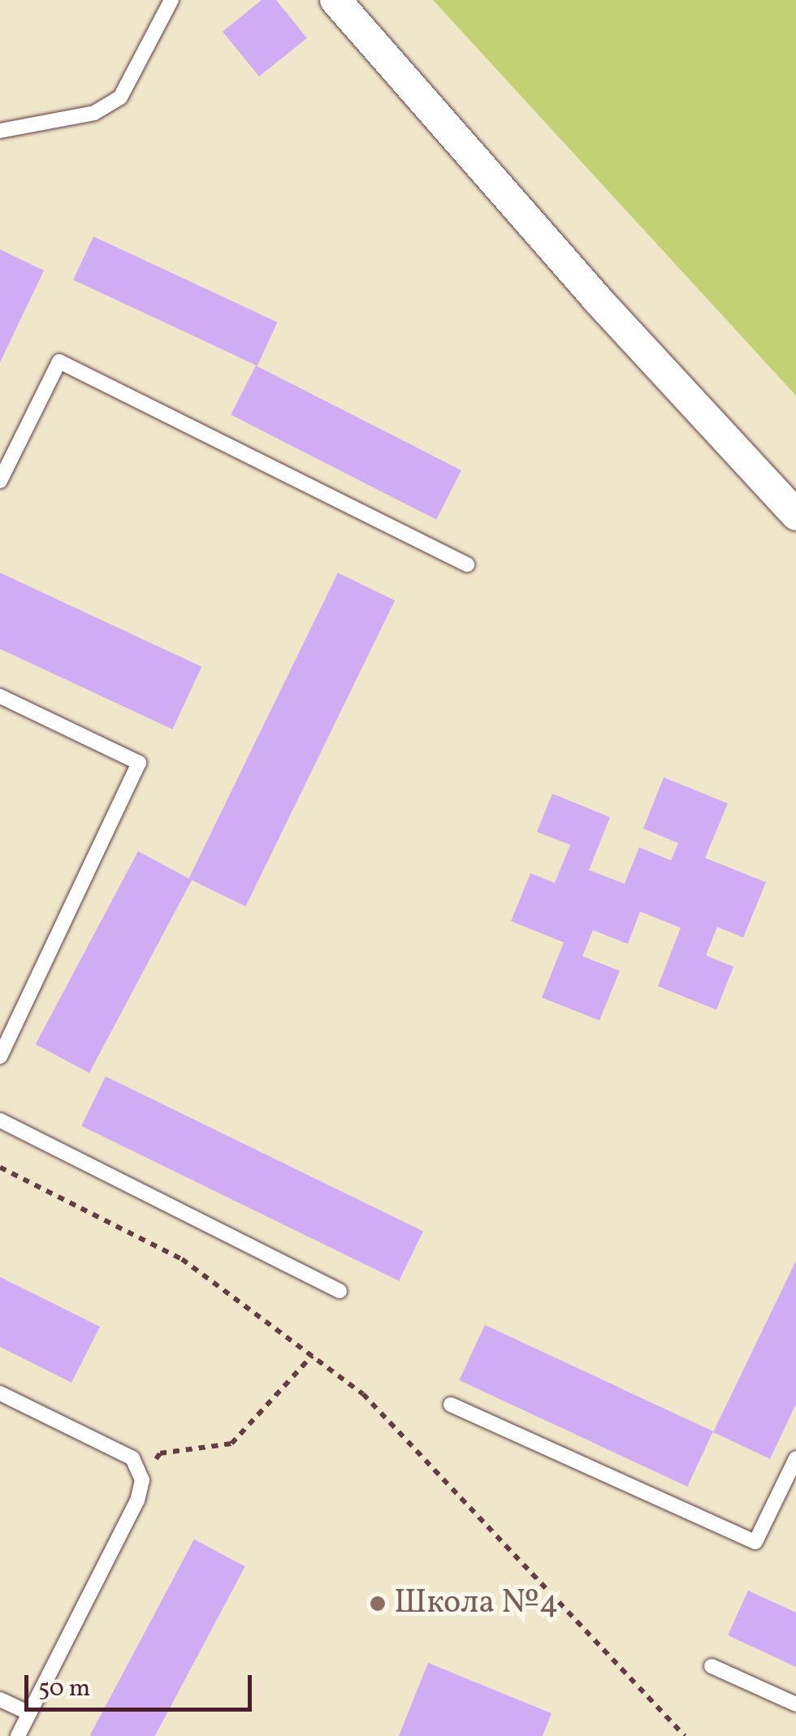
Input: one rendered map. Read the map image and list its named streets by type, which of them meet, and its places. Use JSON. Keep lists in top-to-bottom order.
{
  "places": ["Школа №4"],
  "scale_bar": "50 m"
}
